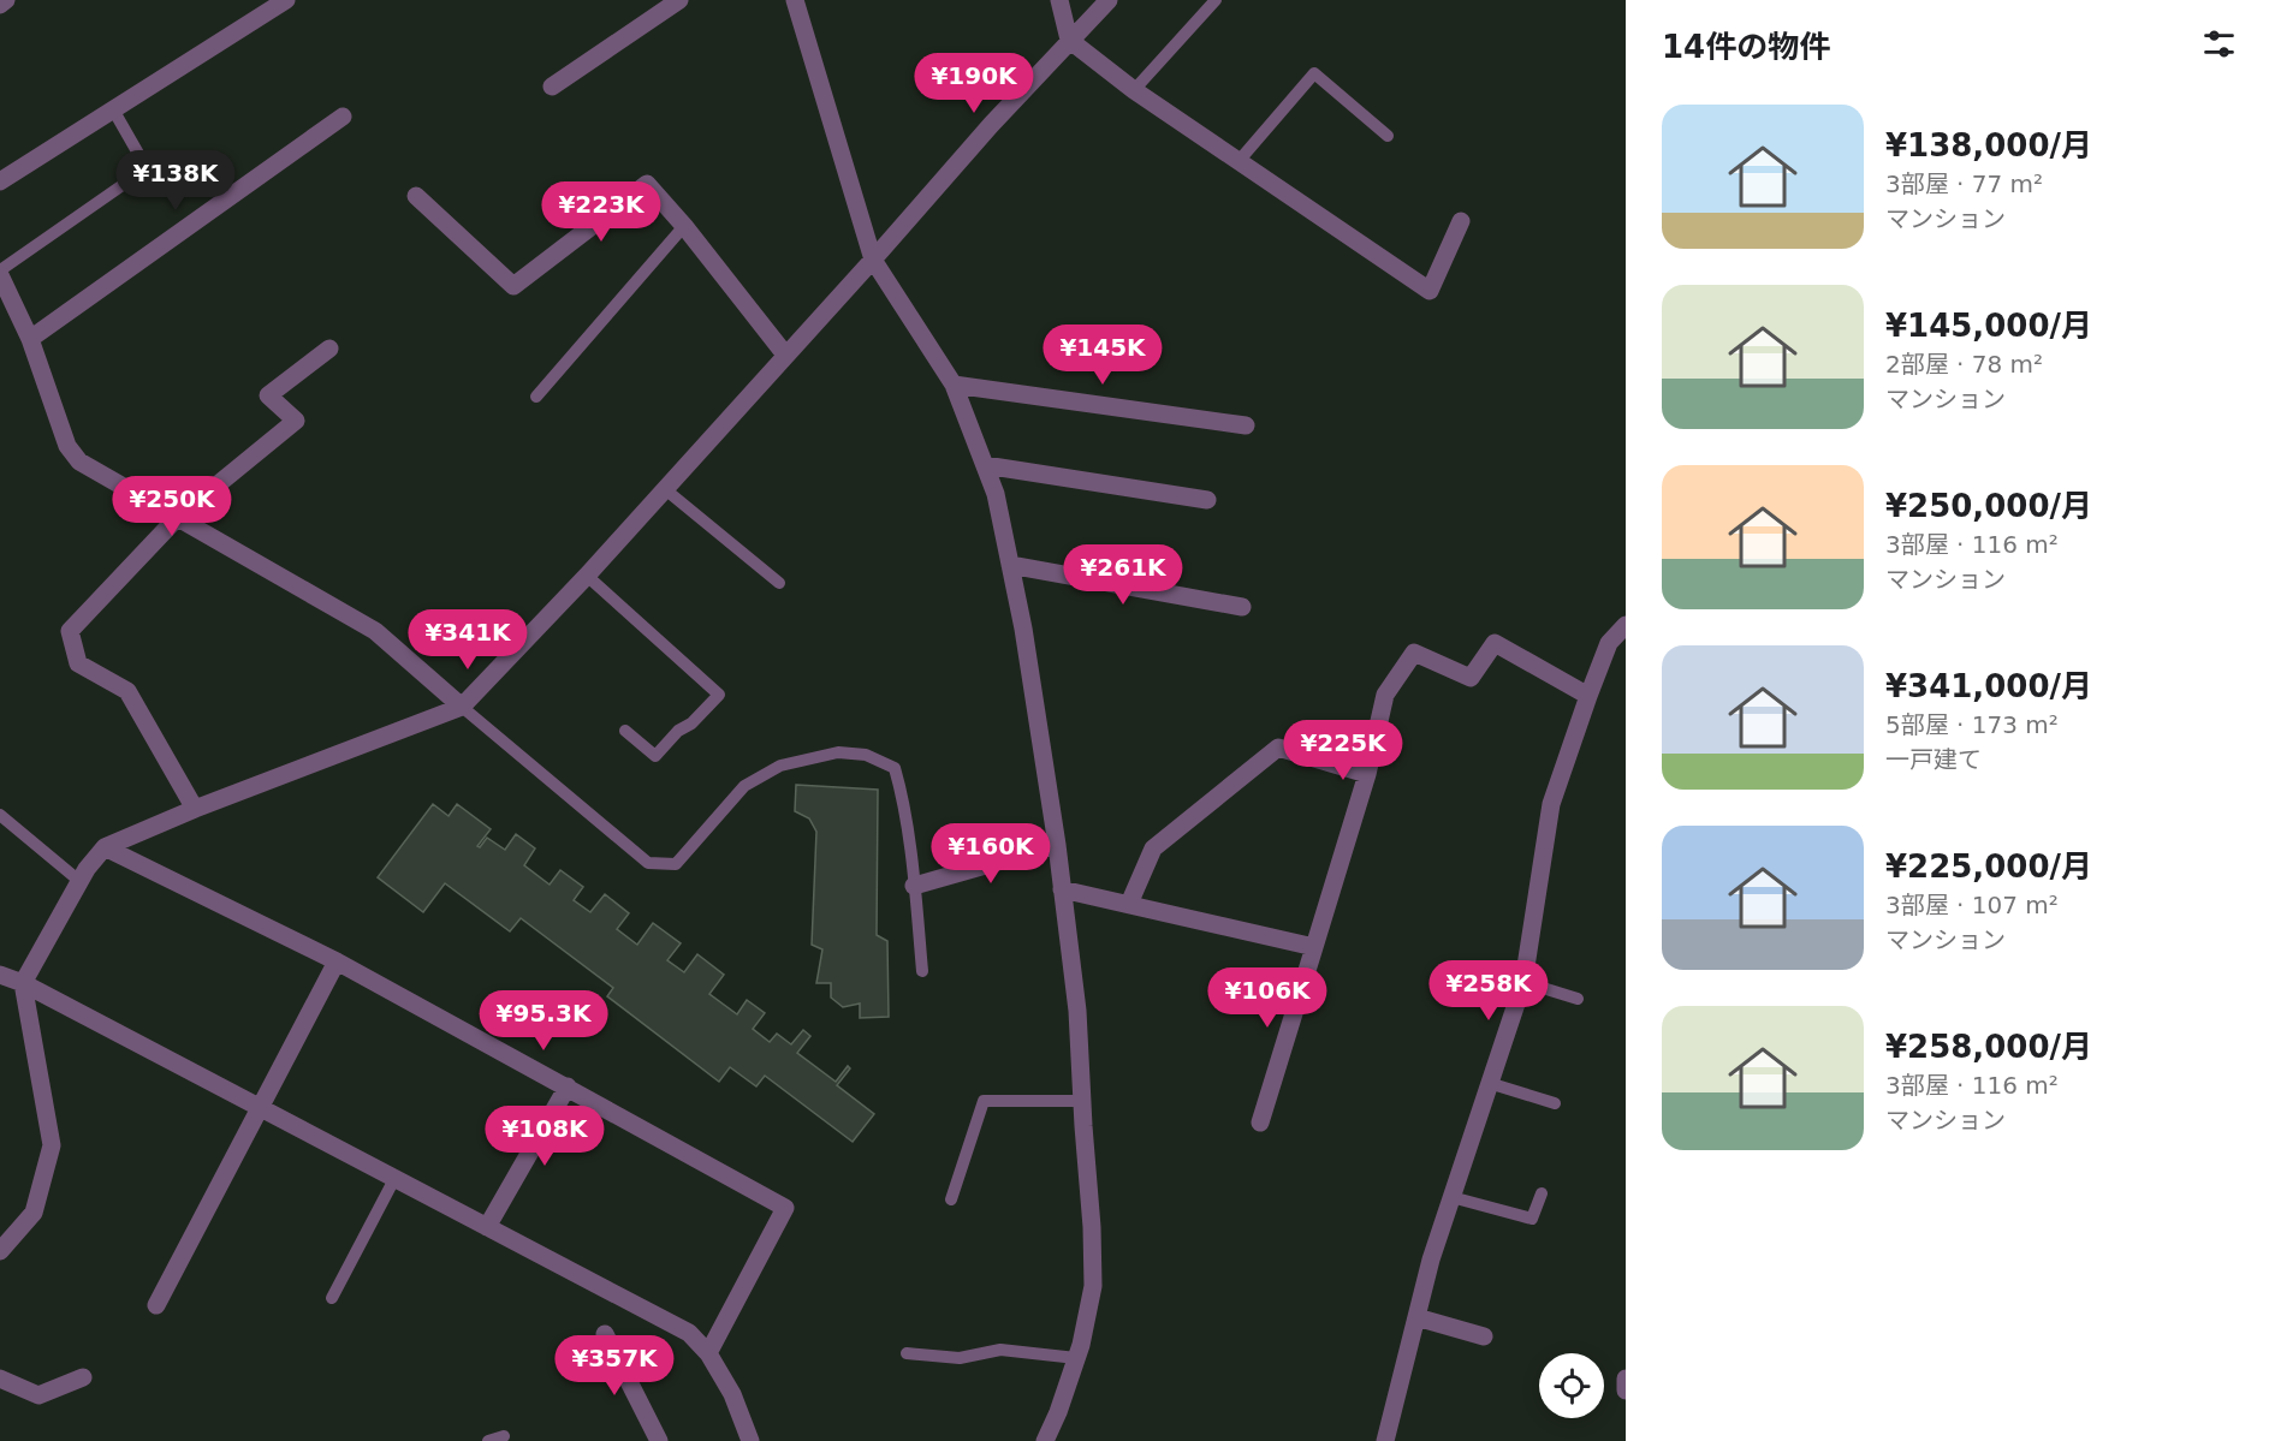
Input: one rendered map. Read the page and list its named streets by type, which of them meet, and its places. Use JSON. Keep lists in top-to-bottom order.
{
  "page": {
    "heading": "14件の物件",
    "price": [
      "¥190K",
      "¥138K",
      "¥223K",
      "¥145K",
      "¥250K",
      "¥261K",
      "¥341K",
      "¥225K",
      "¥160K",
      "¥258K",
      "¥106K",
      "¥95.3K",
      "¥108K",
      "¥357K"
    ],
    "list": [
      {
        "name": "¥138,000/月",
        "note": "3部屋 · 77 m² · マンション"
      },
      {
        "name": "¥145,000/月",
        "note": "2部屋 · 78 m² · マンション"
      },
      {
        "name": "¥250,000/月",
        "note": "3部屋 · 116 m² · マンション"
      },
      {
        "name": "¥341,000/月",
        "note": "5部屋 · 173 m² · 一戸建て"
      },
      {
        "name": "¥225,000/月",
        "note": "3部屋 · 107 m² · マンション"
      },
      {
        "name": "¥258,000/月",
        "note": "3部屋 · 116 m² · マンション"
      }
    ]
  }
}
